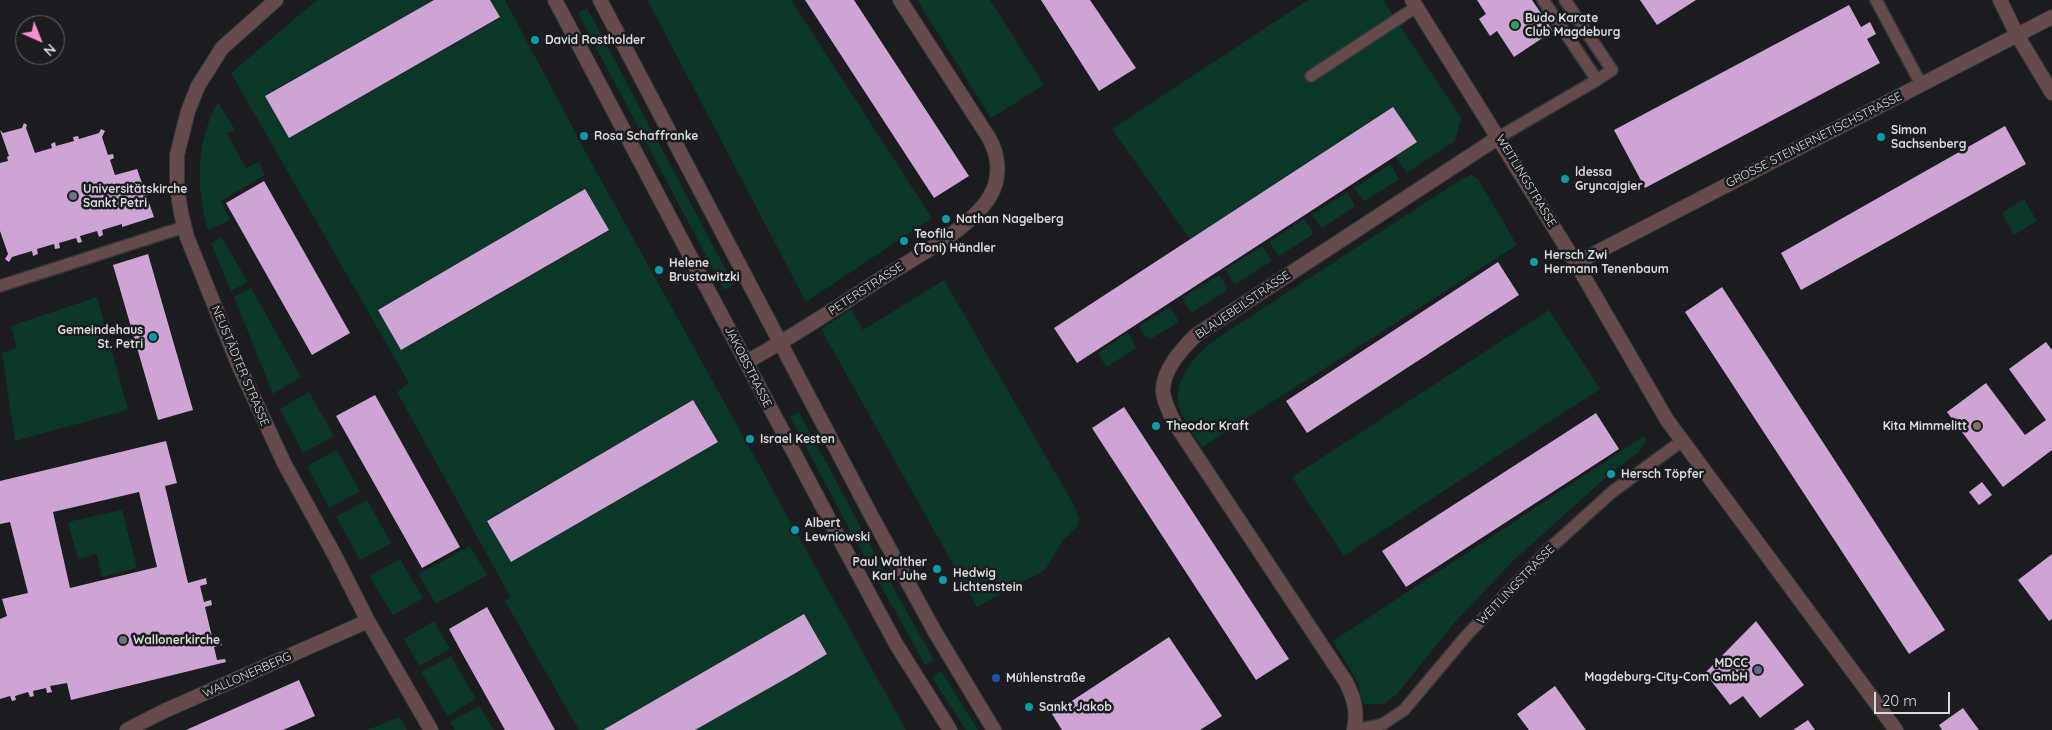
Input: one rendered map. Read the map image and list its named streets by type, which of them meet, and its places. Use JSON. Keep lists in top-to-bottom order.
{
  "streets": {
    "street": [
      "GROSSE STEINERNETISCHSTRASSE",
      "WEITLINGSTRASSE",
      "PETERSTRASSE",
      "BLAUEBEILSTRASSE",
      "NEUSTÄDTER STRASSE",
      "JAKOBSTRASSE",
      "WALLONERBERG"
    ]
  },
  "crossings": [
    ["GROSSE STEINERNETISCHSTRASSE", "WEITLINGSTRASSE"],
    ["WEITLINGSTRASSE", "BLAUEBEILSTRASSE"],
    ["PETERSTRASSE", "JAKOBSTRASSE"],
    ["NEUSTÄDTER STRASSE", "WALLONERBERG"]
  ],
  "places": [
    "Budo Karate Club Magdeburg",
    "David Rostholder",
    "Rosa Schaffranke",
    "Simon Sachsenberg",
    "ldessa Gryncajgier",
    "Universitätskirche Sankt Petri",
    "Nathan Nagelberg",
    "Teofila (Toni) Händler",
    "Hersch Zwi Hermann Tenenbaum",
    "Helene Brustawitzki",
    "Gemeindehaus St. Petri",
    "Theodor Kraft",
    "Kita Mimmelitt",
    "Israel Kesten",
    "Hersch Töpfer",
    "Albert Lewniowski",
    "Paul Walther Karl Juhe",
    "Hedwig Lichtenstein",
    "Wallonerkirche",
    "MDCC Magdeburg-City-Com GmbH",
    "Mühlenstraße",
    "Sankt Jakob"
  ],
  "scale_bar": "20 m",
  "north": "bottom right"
}
